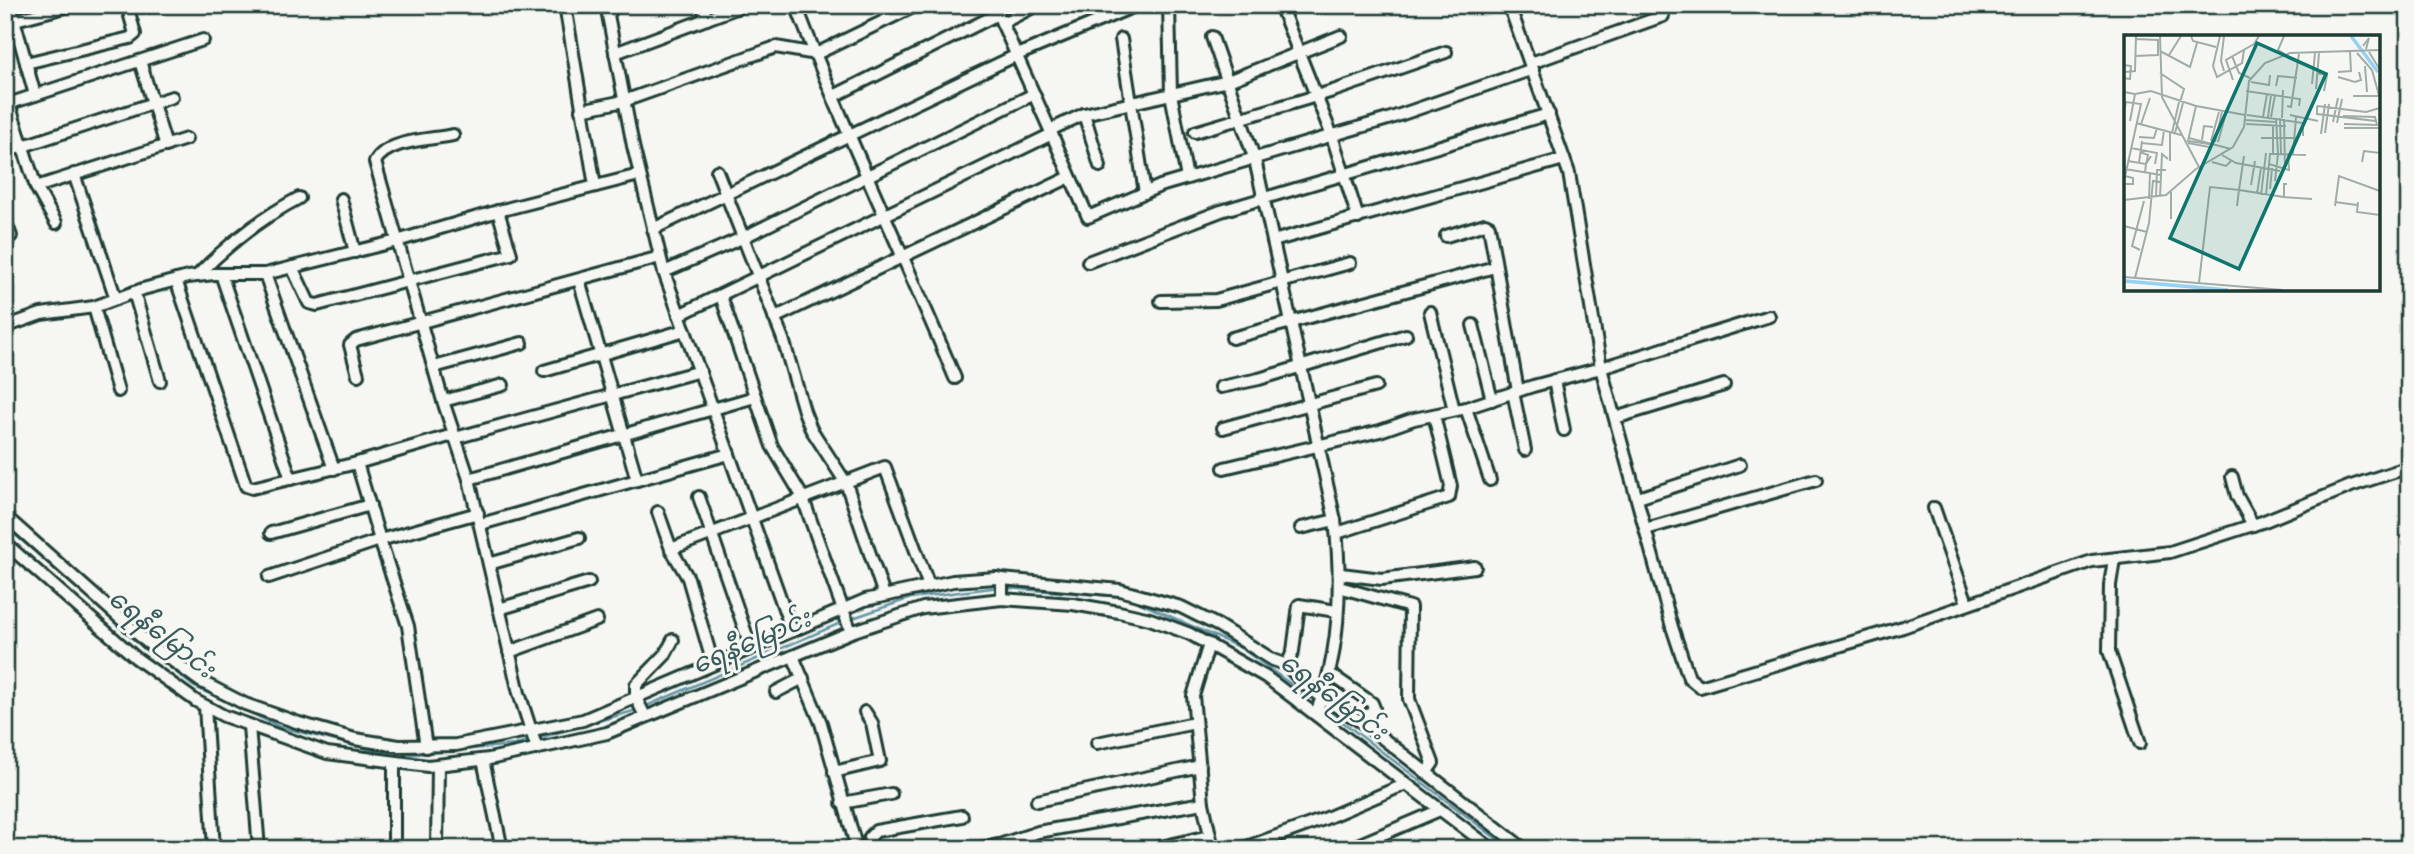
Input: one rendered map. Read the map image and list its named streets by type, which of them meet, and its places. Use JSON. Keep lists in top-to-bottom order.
{
  "water": ["ရေနီမြောင်း"]
}
